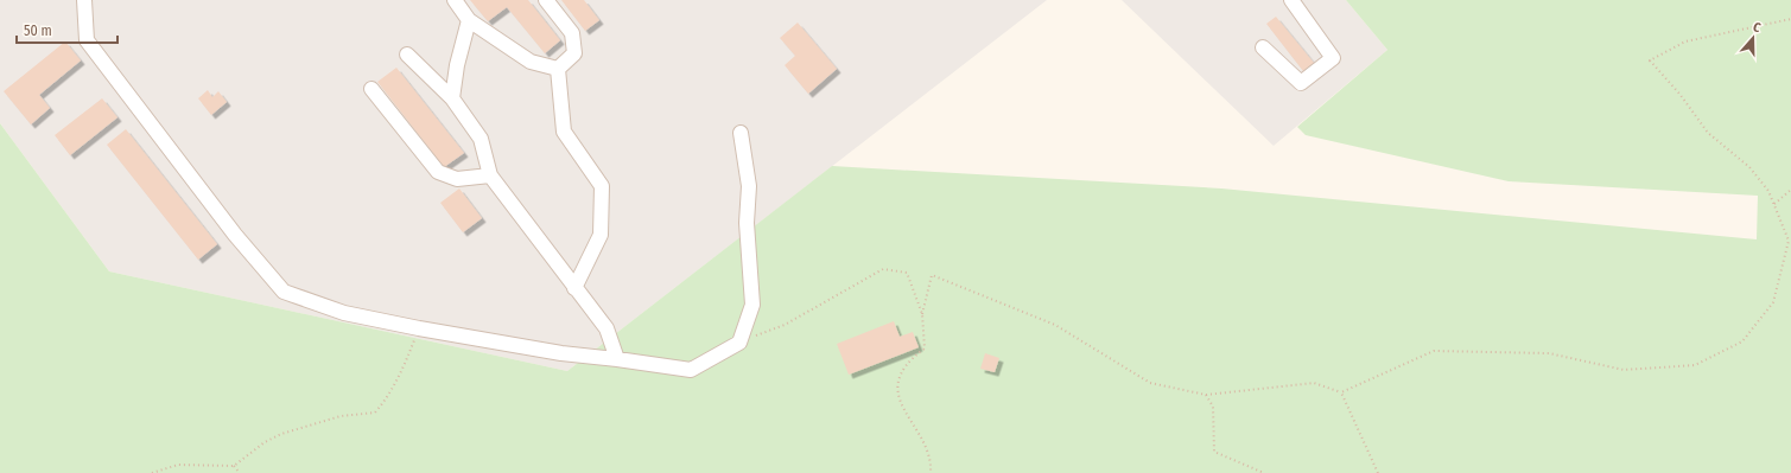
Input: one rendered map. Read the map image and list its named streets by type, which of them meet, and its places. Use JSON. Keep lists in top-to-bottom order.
{
  "scale_bar": "50 m",
  "north": "top"
}
